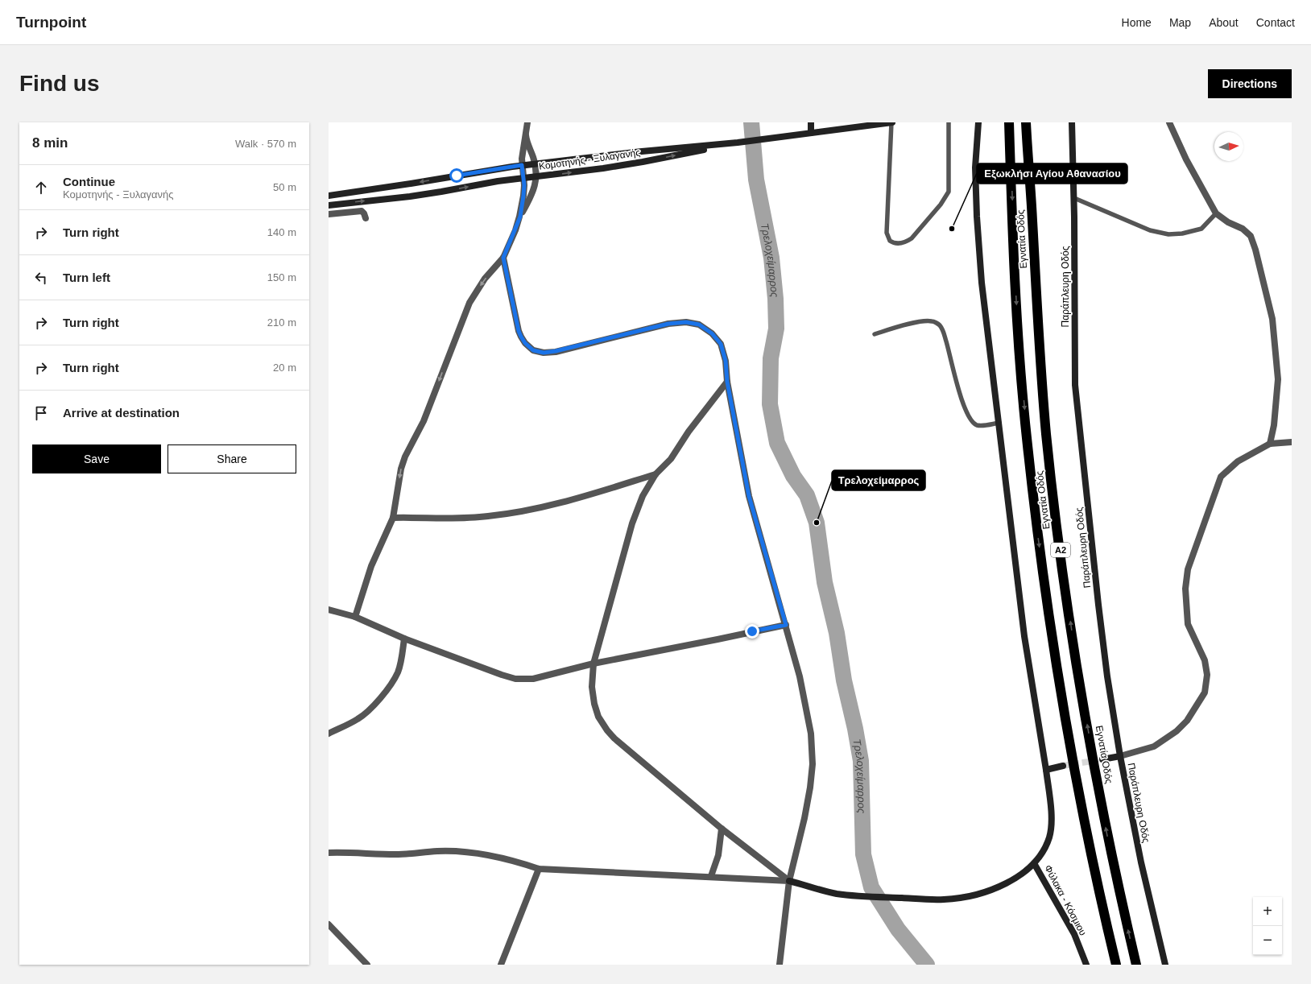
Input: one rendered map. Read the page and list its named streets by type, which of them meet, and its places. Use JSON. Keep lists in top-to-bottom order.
{
  "streets": {
    "highway": ["Εγνατία Οδός", "Α2"],
    "street": ["Κομοτηνής - Ξυλαγανής", "Παράπλευρη Οδός", "Φύλακα - Κόσμιου"]
  },
  "water": ["Τρελοχείμαρρος"],
  "places": ["Εξωκλήσι Αγίου Αθανασίου", "Τρελοχείμαρρος"],
  "north": "right",
  "page": {
    "header": "Turnpoint",
    "nav": [
      "Home",
      "Map",
      "About",
      "Contact"
    ],
    "buttons": [
      "Directions",
      ["Save", "Share"]
    ],
    "title": "Find us",
    "heading": ["8 min", "Walk · 570 m"],
    "list": [
      ["Continue", "Κομοτηνής - Ξυλαγανής", "50 m"],
      ["Turn right", "140 m"],
      ["Turn left", "150 m"],
      ["Turn right", "210 m"],
      ["Turn right", "20 m"],
      "Arrive at destination"
    ],
    "map_buttons": ["+", "−"]
  }
}
